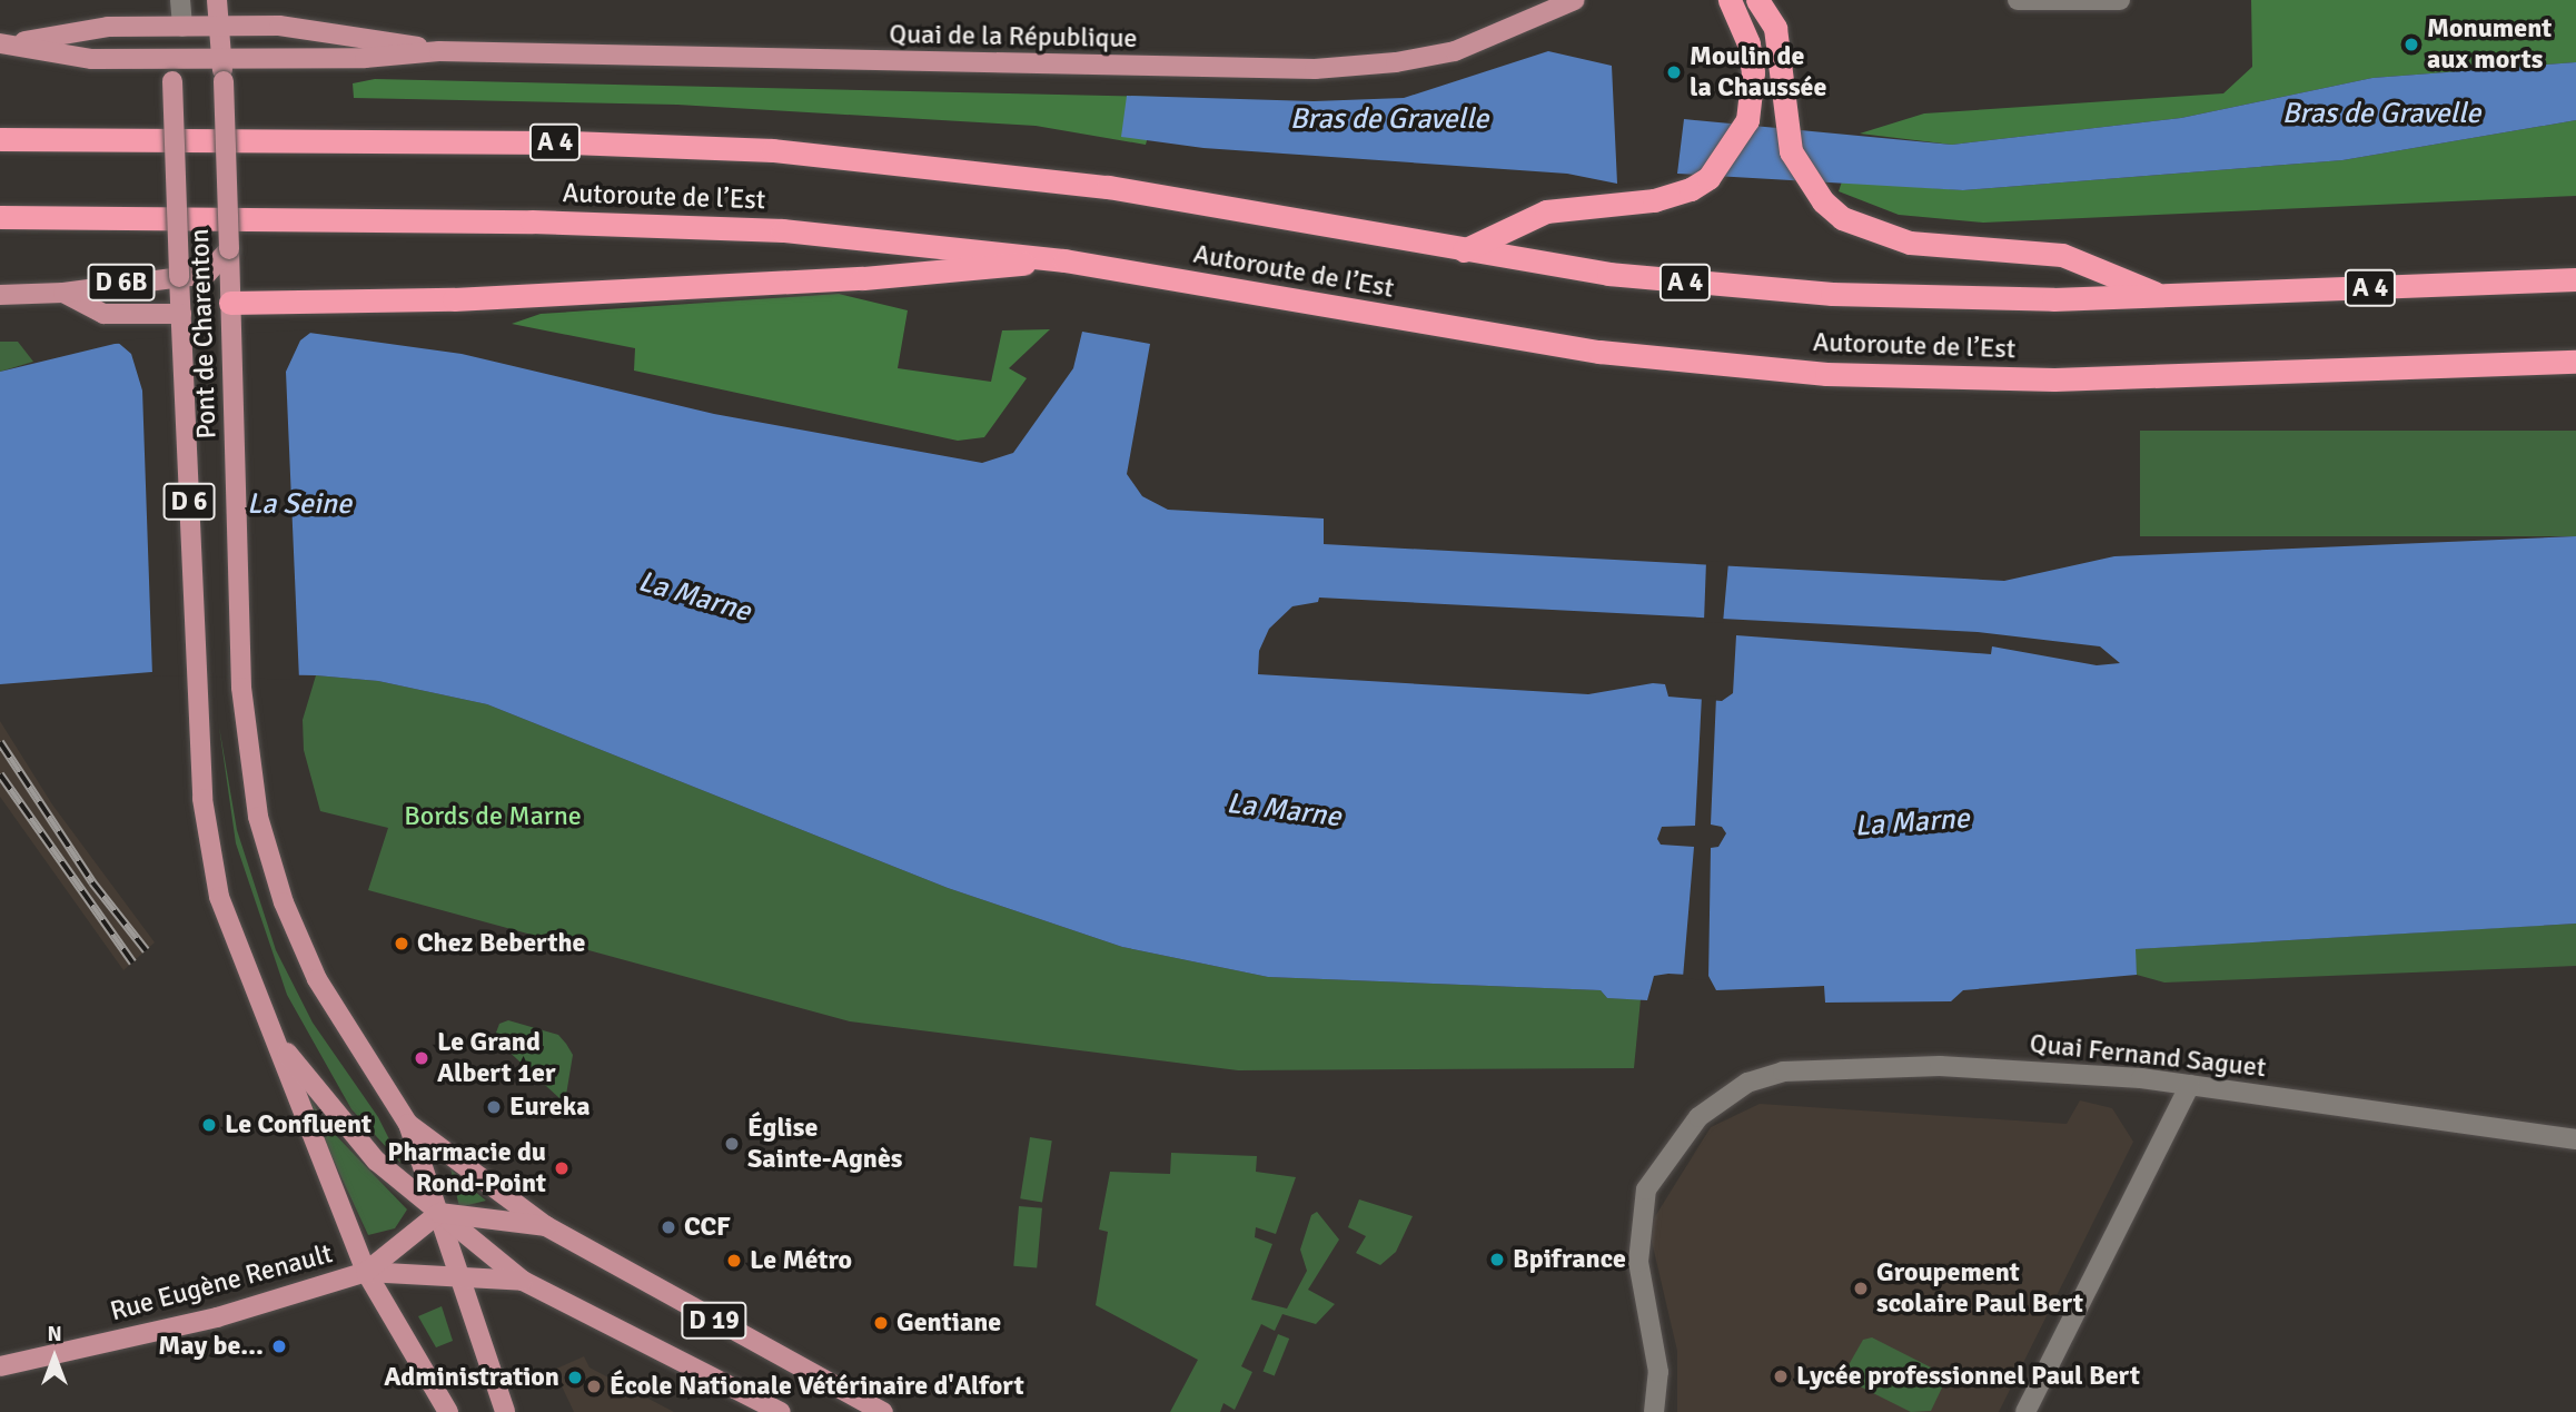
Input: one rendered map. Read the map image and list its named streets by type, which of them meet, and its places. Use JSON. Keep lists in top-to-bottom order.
{
  "streets": {
    "highway": ["A 4", "Autoroute de l’Est"],
    "main road": [
      "Quai de la République",
      "D 6B",
      "Pont de Charenton",
      "D 6",
      "Rue Eugène Renault",
      "D 19"
    ],
    "street": ["Quai Fernand Saguet"]
  },
  "crossings": [
    ["Quai de la République", "Pont de Charenton"],
    ["D 6B", "Pont de Charenton"],
    ["Pont de Charenton", "D 6"],
    ["D 6", "Rue Eugène Renault"],
    ["D 6", "D 19"],
    ["Rue Eugène Renault", "D 19"]
  ],
  "water": ["Bras de Gravelle", "La Seine", "La Marne"],
  "parks": ["Bords de Marne"],
  "places": [
    "Monument aux morts",
    "Moulin de la Chaussée",
    "Chez Beberthe",
    "Le Grand Albert 1er",
    "Eureka",
    "Le Confluent",
    "Église Sainte-Agnès",
    "Pharmacie du Rond-Point",
    "CCF",
    "Bpifrance",
    "Le Métro",
    "Groupement scolaire Paul Bert",
    "Gentiane",
    "May be…",
    "Lycée professionnel Paul Bert",
    "Administration",
    "École Nationale Vétérinaire d'Alfort"
  ],
  "north": "top"
}
